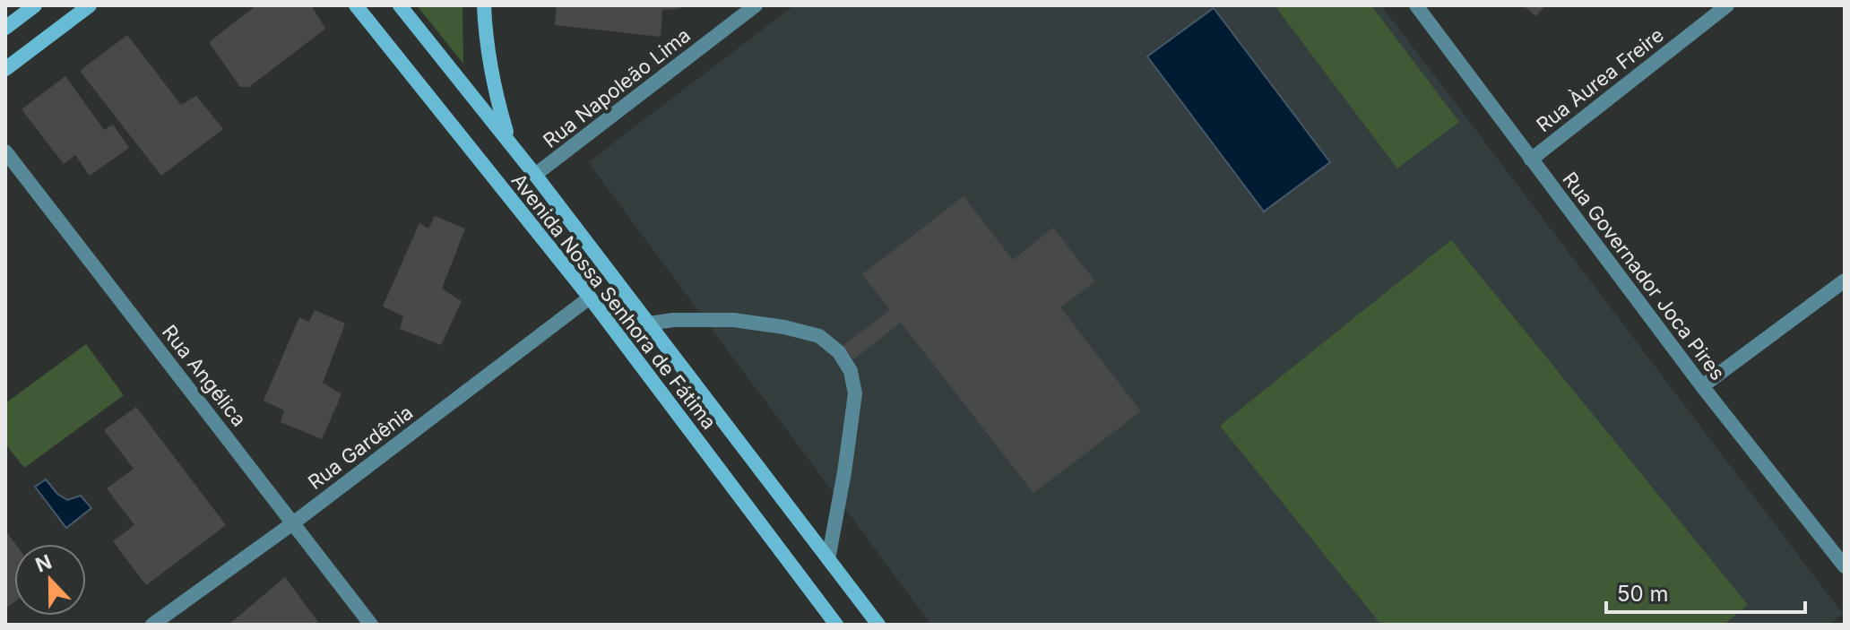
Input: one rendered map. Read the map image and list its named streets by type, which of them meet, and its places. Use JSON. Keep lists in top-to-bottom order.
{
  "streets": {
    "main road": ["Avenida Nossa Senhora de Fátima"],
    "street": [
      "Rua Àurea Freire",
      "Rua Napoleão Lima",
      "Rua Governador Joca Pires",
      "Rua Angélica",
      "Rua Gardênia"
    ]
  },
  "crossings": [
    ["Rua Àurea Freire", "Rua Governador Joca Pires"],
    ["Rua Napoleão Lima", "Avenida Nossa Senhora de Fátima"],
    ["Avenida Nossa Senhora de Fátima", "Rua Gardênia"],
    ["Rua Angélica", "Rua Gardênia"]
  ],
  "scale_bar": "50 m",
  "north": "top"
}
